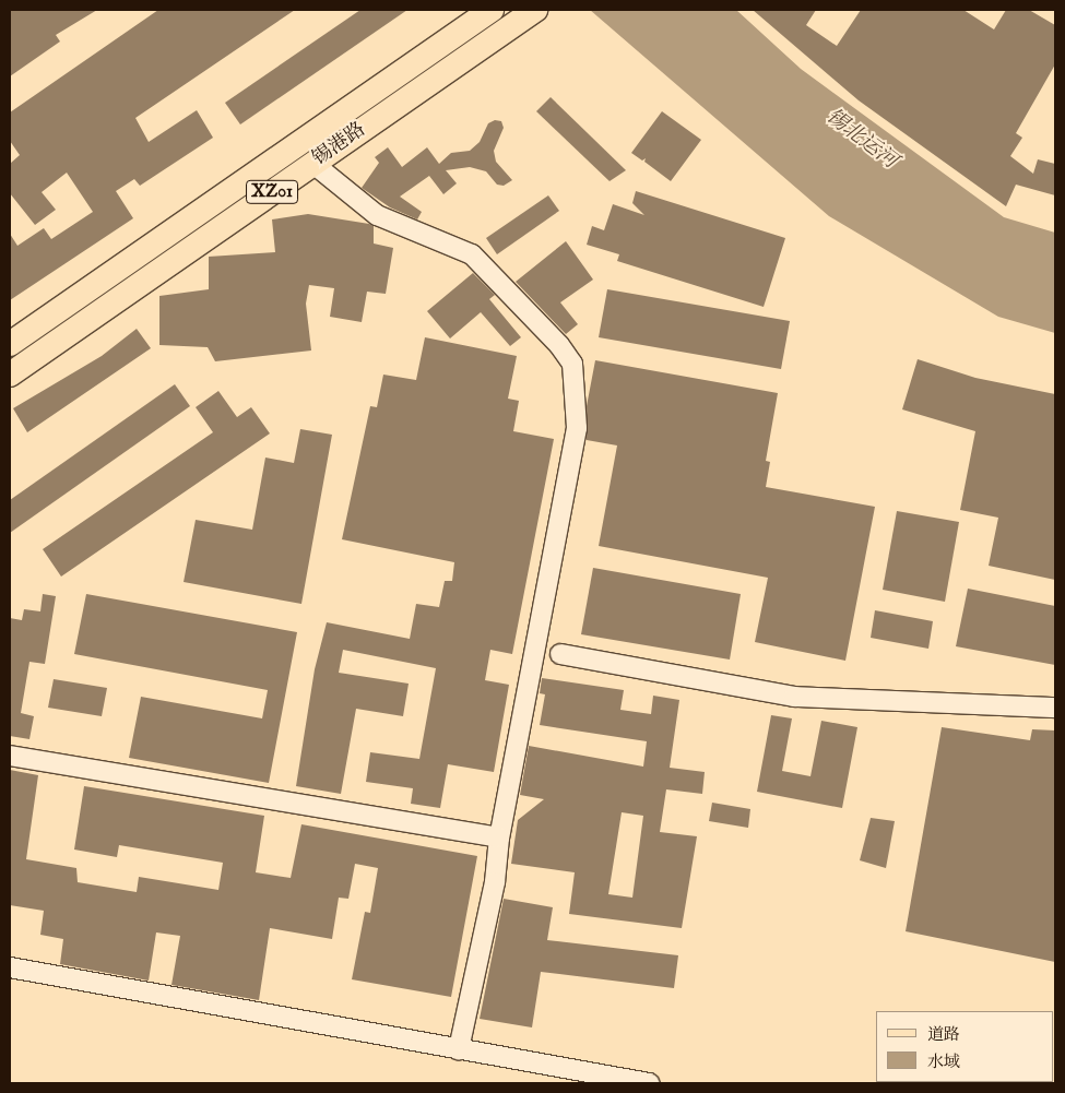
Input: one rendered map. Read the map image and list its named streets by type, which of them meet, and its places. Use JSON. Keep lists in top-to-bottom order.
{
  "streets": {
    "main road": ["锡港路", "XZ01"]
  },
  "water": ["锡北运河"],
  "legend": ["道路", "水域"]
}
